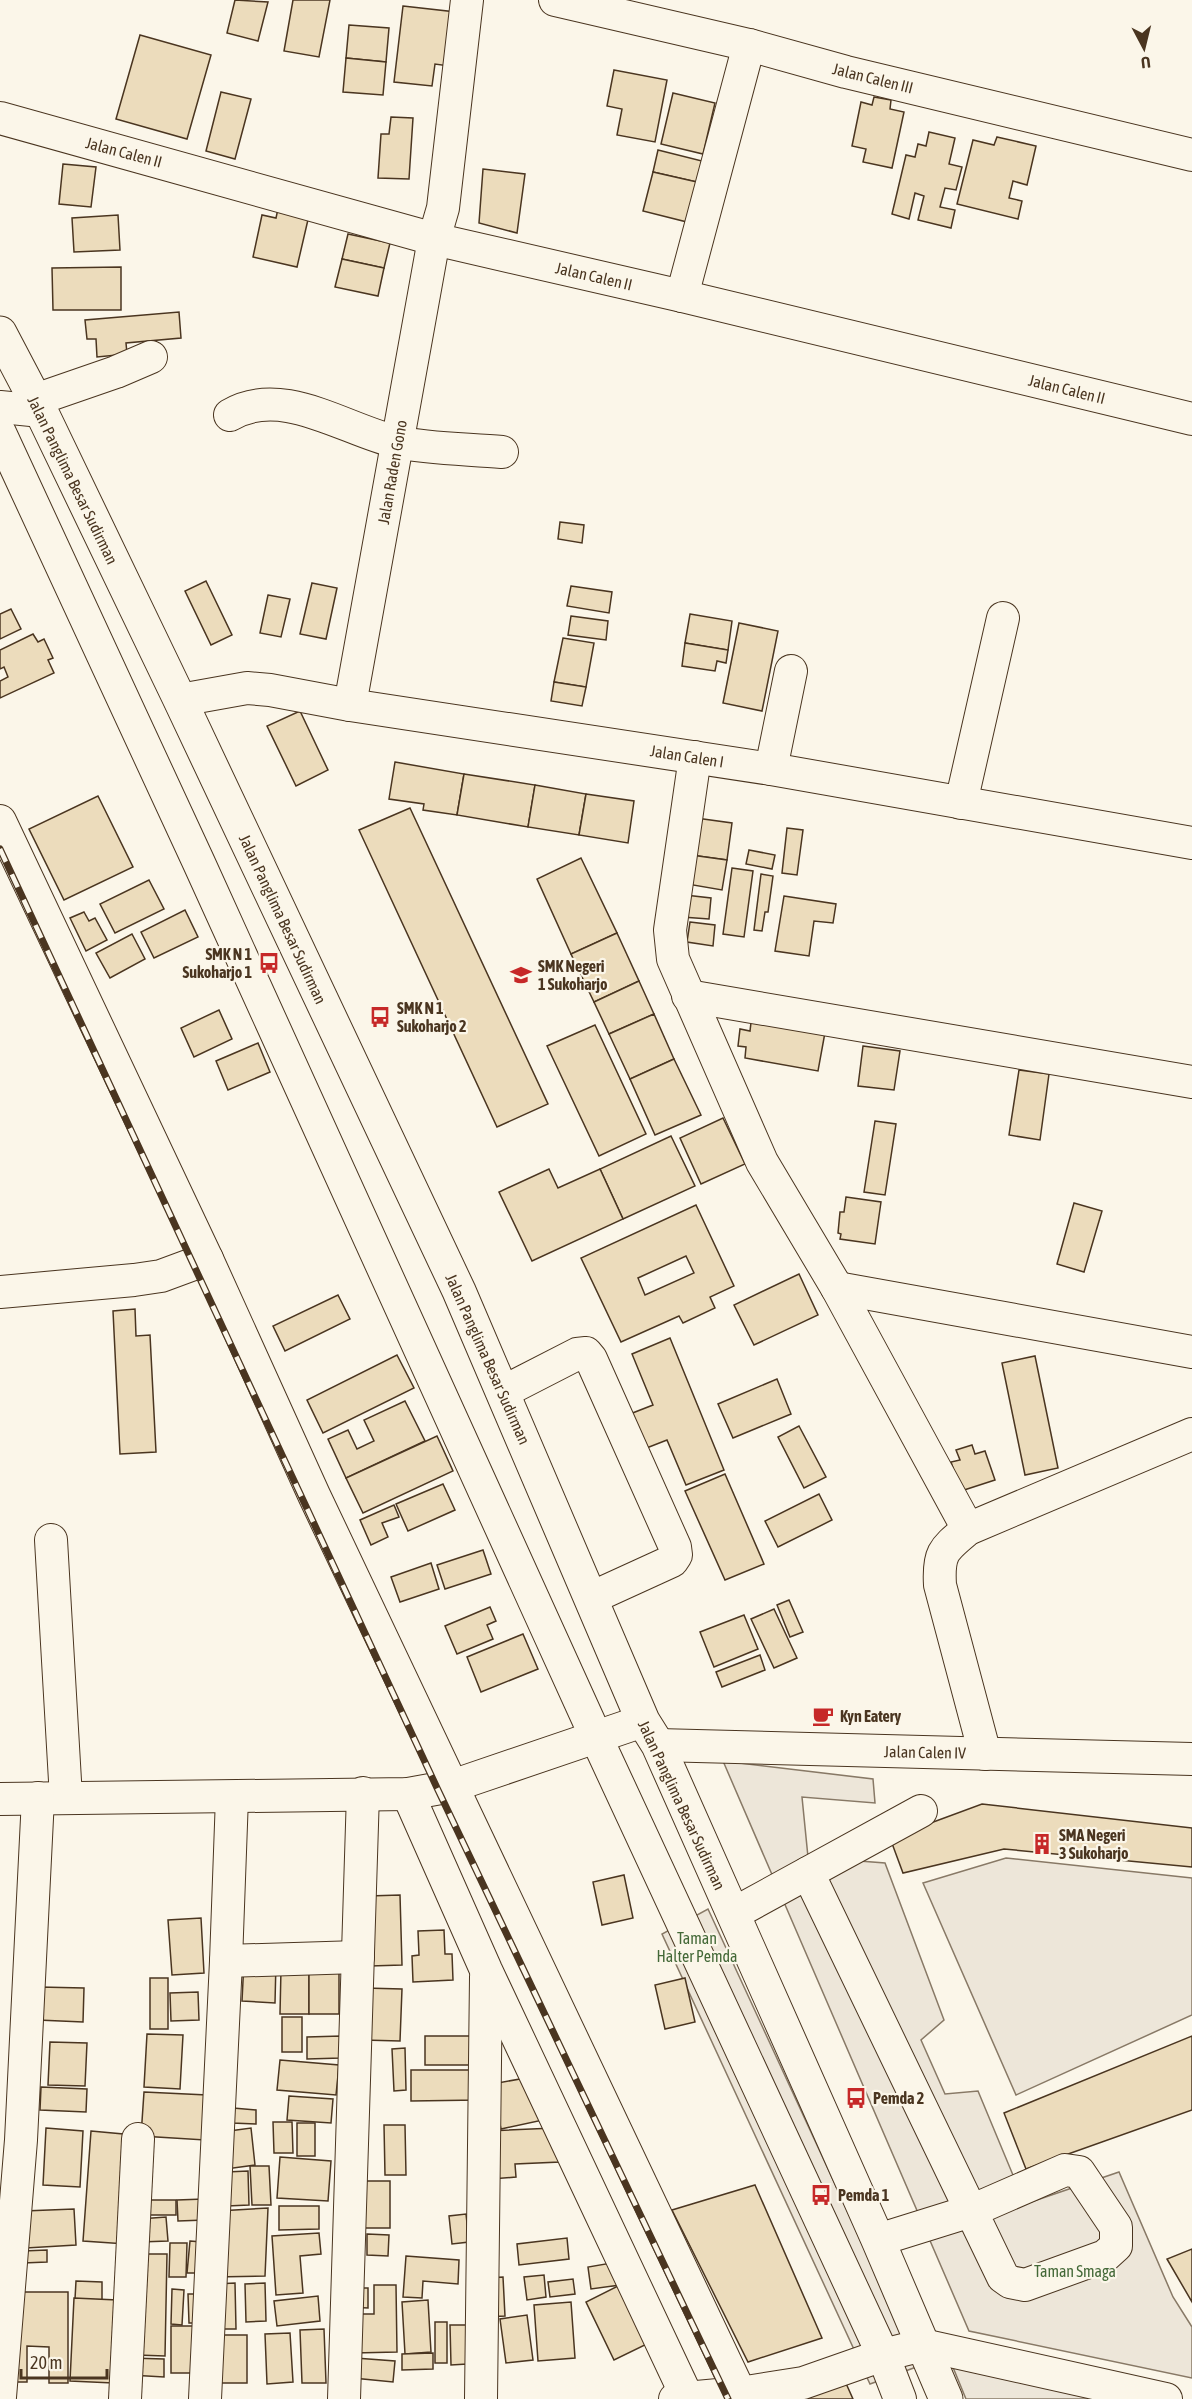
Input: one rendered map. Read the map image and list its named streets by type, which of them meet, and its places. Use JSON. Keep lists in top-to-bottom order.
{
  "streets": {
    "main road": ["Jalan Panglima Besar Sudirman"],
    "street": [
      "Jalan Calen III",
      "Jalan Calen II",
      "Jalan Raden Gono",
      "Jalan Calen I",
      "Jalan Calen IV"
    ]
  },
  "crossings": [
    ["Jalan Calen II", "Jalan Raden Gono"],
    ["Jalan Raden Gono", "Jalan Calen I"],
    ["Jalan Panglima Besar Sudirman", "Jalan Calen I"],
    ["Jalan Panglima Besar Sudirman", "Jalan Calen IV"]
  ],
  "parks": ["Taman Halter Pemda", "Taman Smaga"],
  "places": {
    "bus stop": [
      "SMK N 1 Sukoharjo 1",
      "SMK N 1 Sukoharjo 2",
      "Pemda 2",
      "Pemda 1"
    ],
    "school or university": ["SMK Negeri 1 Sukoharjo"],
    "cafe": ["Kyn Eatery"],
    "building": ["SMA Negeri 3 Sukoharjo"]
  },
  "scale_bar": "20 m",
  "north": "bottom"
}
